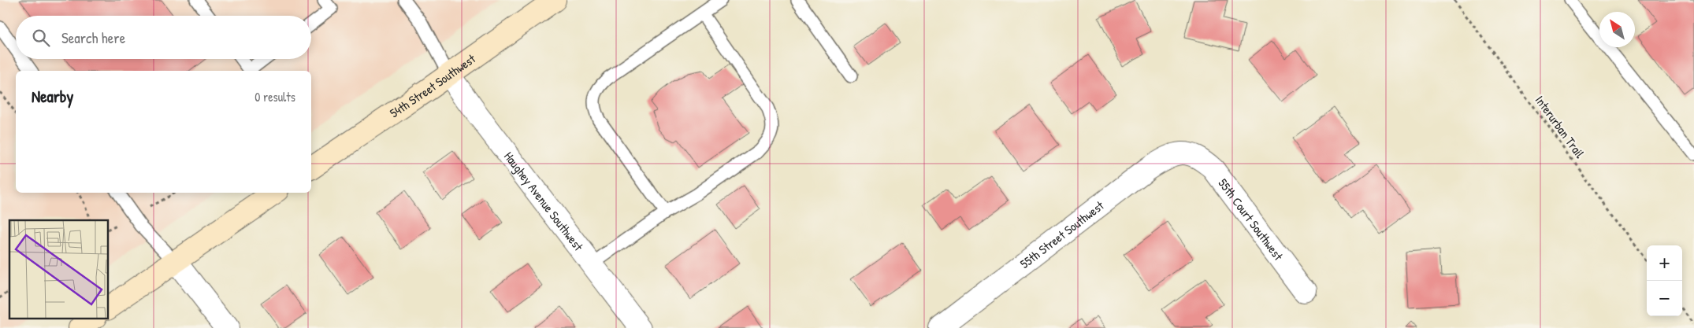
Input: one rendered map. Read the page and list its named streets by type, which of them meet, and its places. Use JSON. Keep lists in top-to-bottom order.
{
  "streets": {
    "main road": ["54th Street Southwest"],
    "street": ["Haughey Avenue Southwest", "55th Court Southwest", "55th Street Southwest"],
    "path": ["Interurban Trail"]
  },
  "crossings": [
    ["54th Street Southwest", "Haughey Avenue Southwest"],
    ["55th Court Southwest", "55th Street Southwest"]
  ],
  "north": "top left",
  "page": {
    "search": "Search here",
    "heading": ["Nearby", "0 results"],
    "map_buttons": ["+", "−"]
  }
}
